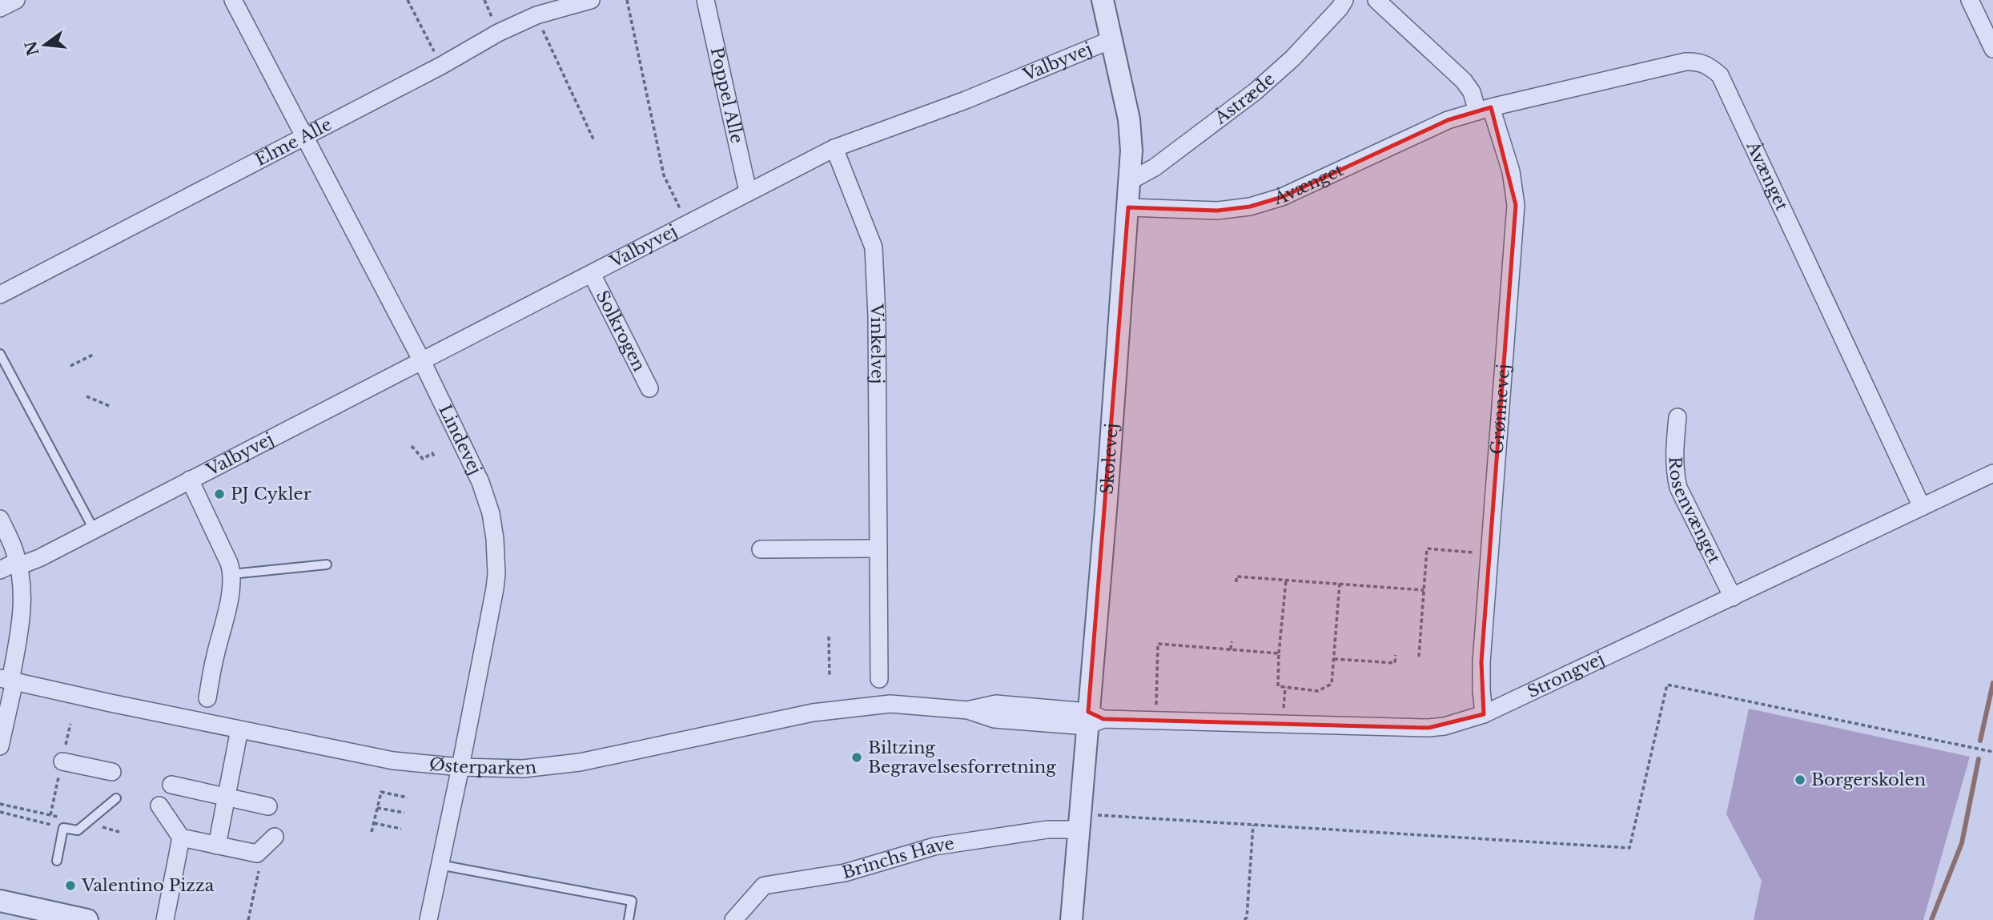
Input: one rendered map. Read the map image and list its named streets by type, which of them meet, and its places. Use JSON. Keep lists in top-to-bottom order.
{
  "streets": {
    "street": [
      "Valbyvej",
      "Poppel Alle",
      "Åstræde",
      "Elme Alle",
      "Åvænget",
      "Solkrogen",
      "Vinkelvej",
      "Grønnevej",
      "Lindevej",
      "Skolevej",
      "Rosenvænget",
      "Strongvej",
      "Østerparken",
      "Brinchs Have"
    ]
  },
  "crossings": [
    ["Valbyvej", "Poppel Alle"],
    ["Valbyvej", "Solkrogen"],
    ["Valbyvej", "Vinkelvej"],
    ["Valbyvej", "Lindevej"],
    ["Valbyvej", "Skolevej"],
    ["Åstræde", "Skolevej"],
    ["Elme Alle", "Lindevej"],
    ["Åvænget", "Grønnevej"],
    ["Åvænget", "Skolevej"],
    ["Åvænget", "Strongvej"],
    ["Grønnevej", "Strongvej"],
    ["Lindevej", "Østerparken"],
    ["Skolevej", "Strongvej"],
    ["Skolevej", "Østerparken"],
    ["Skolevej", "Brinchs Have"],
    ["Rosenvænget", "Strongvej"],
    ["Strongvej", "Østerparken"]
  ],
  "places": [
    "PJ Cykler",
    "Biltzing Begravelsesforretning",
    "Borgerskolen",
    "Valentino Pizza"
  ],
  "north": "left"
}
